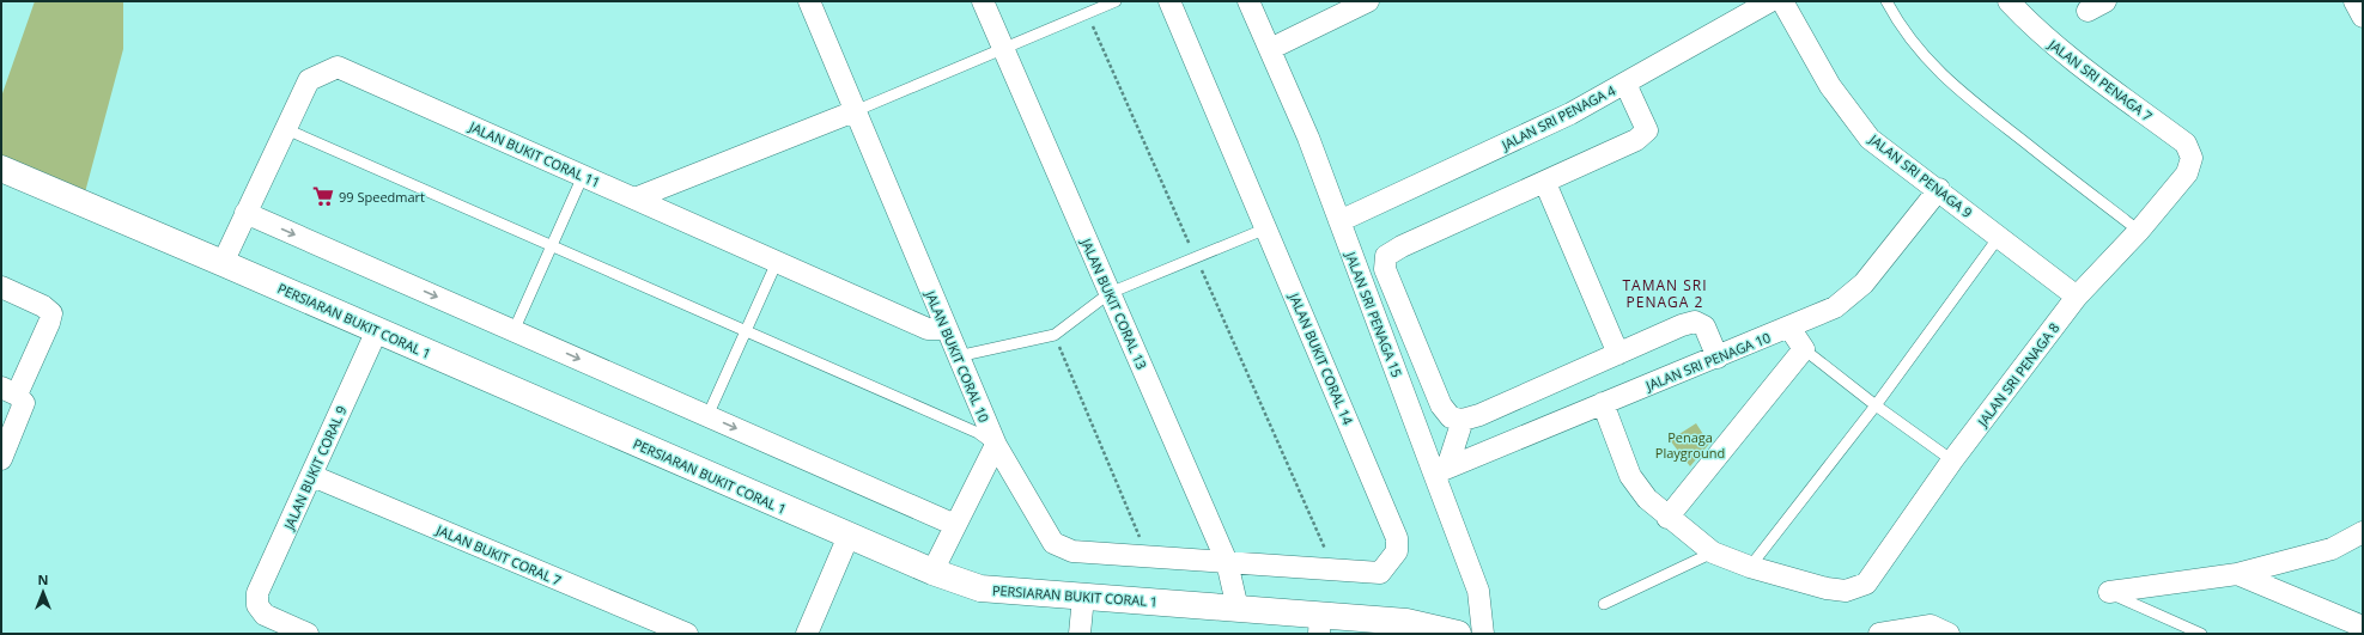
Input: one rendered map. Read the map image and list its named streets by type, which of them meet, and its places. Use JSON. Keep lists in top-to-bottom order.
{
  "streets": {
    "street": [
      "JALAN SRI PENAGA 7",
      "JALAN SRI PENAGA 4",
      "JALAN BUKIT CORAL 11",
      "JALAN SRI PENAGA 9",
      "JALAN BUKIT CORAL 13",
      "JALAN SRI PENAGA 15",
      "PERSIARAN BUKIT CORAL 1",
      "JALAN BUKIT CORAL 10",
      "JALAN BUKIT CORAL 14",
      "JALAN SRI PENAGA 10",
      "JALAN SRI PENAGA 8",
      "JALAN BUKIT CORAL 9",
      "JALAN BUKIT CORAL 7"
    ]
  },
  "crossings": [
    ["JALAN SRI PENAGA 7", "JALAN SRI PENAGA 8"],
    ["JALAN SRI PENAGA 4", "JALAN SRI PENAGA 15"],
    ["JALAN BUKIT CORAL 11", "PERSIARAN BUKIT CORAL 1"],
    ["JALAN BUKIT CORAL 11", "JALAN BUKIT CORAL 10"],
    ["JALAN SRI PENAGA 9", "JALAN SRI PENAGA 10"],
    ["JALAN SRI PENAGA 9", "JALAN SRI PENAGA 8"],
    ["JALAN BUKIT CORAL 13", "PERSIARAN BUKIT CORAL 1"],
    ["JALAN BUKIT CORAL 13", "JALAN BUKIT CORAL 10"],
    ["JALAN BUKIT CORAL 13", "JALAN BUKIT CORAL 14"],
    ["JALAN SRI PENAGA 15", "JALAN SRI PENAGA 10"],
    ["PERSIARAN BUKIT CORAL 1", "JALAN BUKIT CORAL 9"],
    ["JALAN BUKIT CORAL 10", "JALAN BUKIT CORAL 14"],
    ["JALAN BUKIT CORAL 9", "JALAN BUKIT CORAL 7"]
  ],
  "districts": ["TAMAN SRI PENAGA 2"],
  "parks": ["Penaga Playground"],
  "places": {
    "supermarket": ["99 Speedmart"]
  },
  "north": "top"
}
